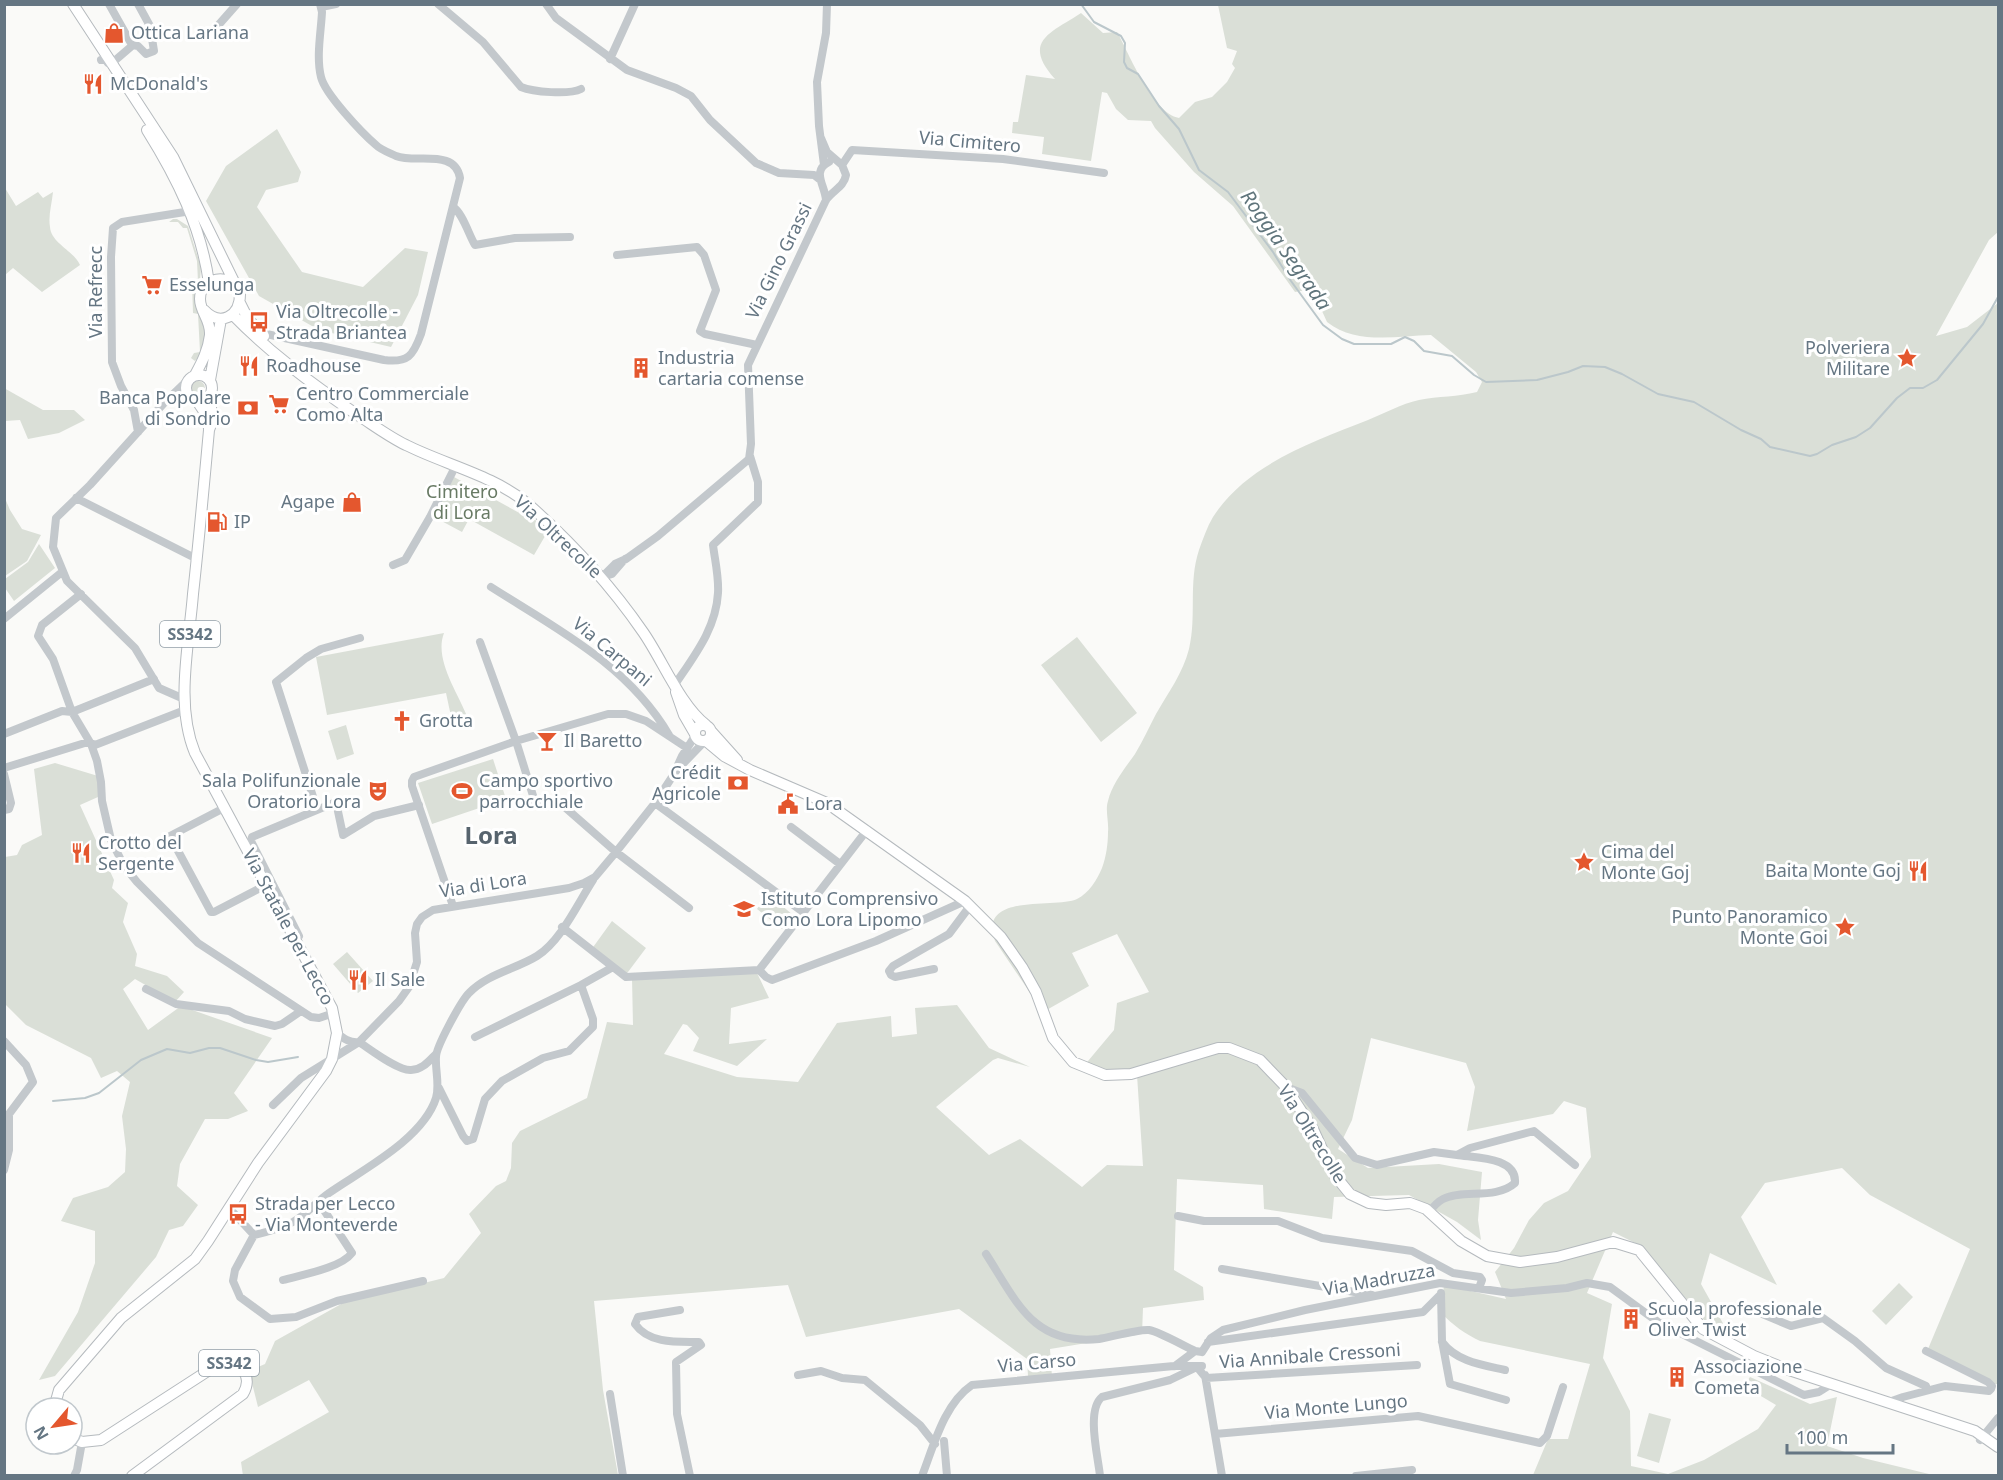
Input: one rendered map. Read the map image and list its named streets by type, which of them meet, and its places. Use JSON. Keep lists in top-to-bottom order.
{
  "streets": {
    "main road": ["Via Oltrecolle", "SS342", "Via Statale per Lecco"],
    "street": [
      "Via Cimitero",
      "Via Gino Grassi",
      "Via Refrecc",
      "Via Carpani",
      "Via di Lora",
      "Via Madruzza",
      "Via Annibale Cressoni",
      "Via Carso",
      "Via Monte Lungo"
    ]
  },
  "crossings": [
    ["Via Cimitero", "Via Gino Grassi"],
    ["Via Oltrecolle", "Via di Lora"],
    ["Via Oltrecolle", "Via Madruzza"],
    ["Via di Lora", "Via Statale per Lecco"],
    ["Via Madruzza", "Via Carso"]
  ],
  "districts": ["Lora"],
  "water": ["Roggia Segrada"],
  "parks": ["Cimitero di Lora"],
  "places": {
    "shop": ["Ottica Lariana", "Agape"],
    "restaurant": [
      "McDonald's",
      "Roadhouse",
      "Crotto del Sergente",
      "Baita Monte Goj",
      "Il Sale"
    ],
    "supermarket": ["Esselunga", "Centro Commerciale Como Alta"],
    "bus stop": ["Via Oltrecolle - Strada Briantea", "Strada per Lecco - Via Monteverde"],
    "place": ["Polveriera Militare", "Cima del Monte Goj", "Punto Panoramico Monte Goi"],
    "building": ["Industria cartaria comense", "Scuola professionale Oliver Twist", "Associazione Cometa"],
    "bank": ["Banca Popolare di Sondrio", "Crédit Agricole"],
    "fuel station": ["IP"],
    "church": ["Grotta"],
    "bar": ["Il Baretto"],
    "theatre": ["Sala Polifunzionale Oratorio Lora"],
    "sports": ["Campo sportivo parrocchiale"],
    "public building": ["Lora"],
    "school or university": ["Istituto Comprensivo Como Lora Lipomo"]
  },
  "scale_bar": "100 m",
  "north": "bottom left"
}
